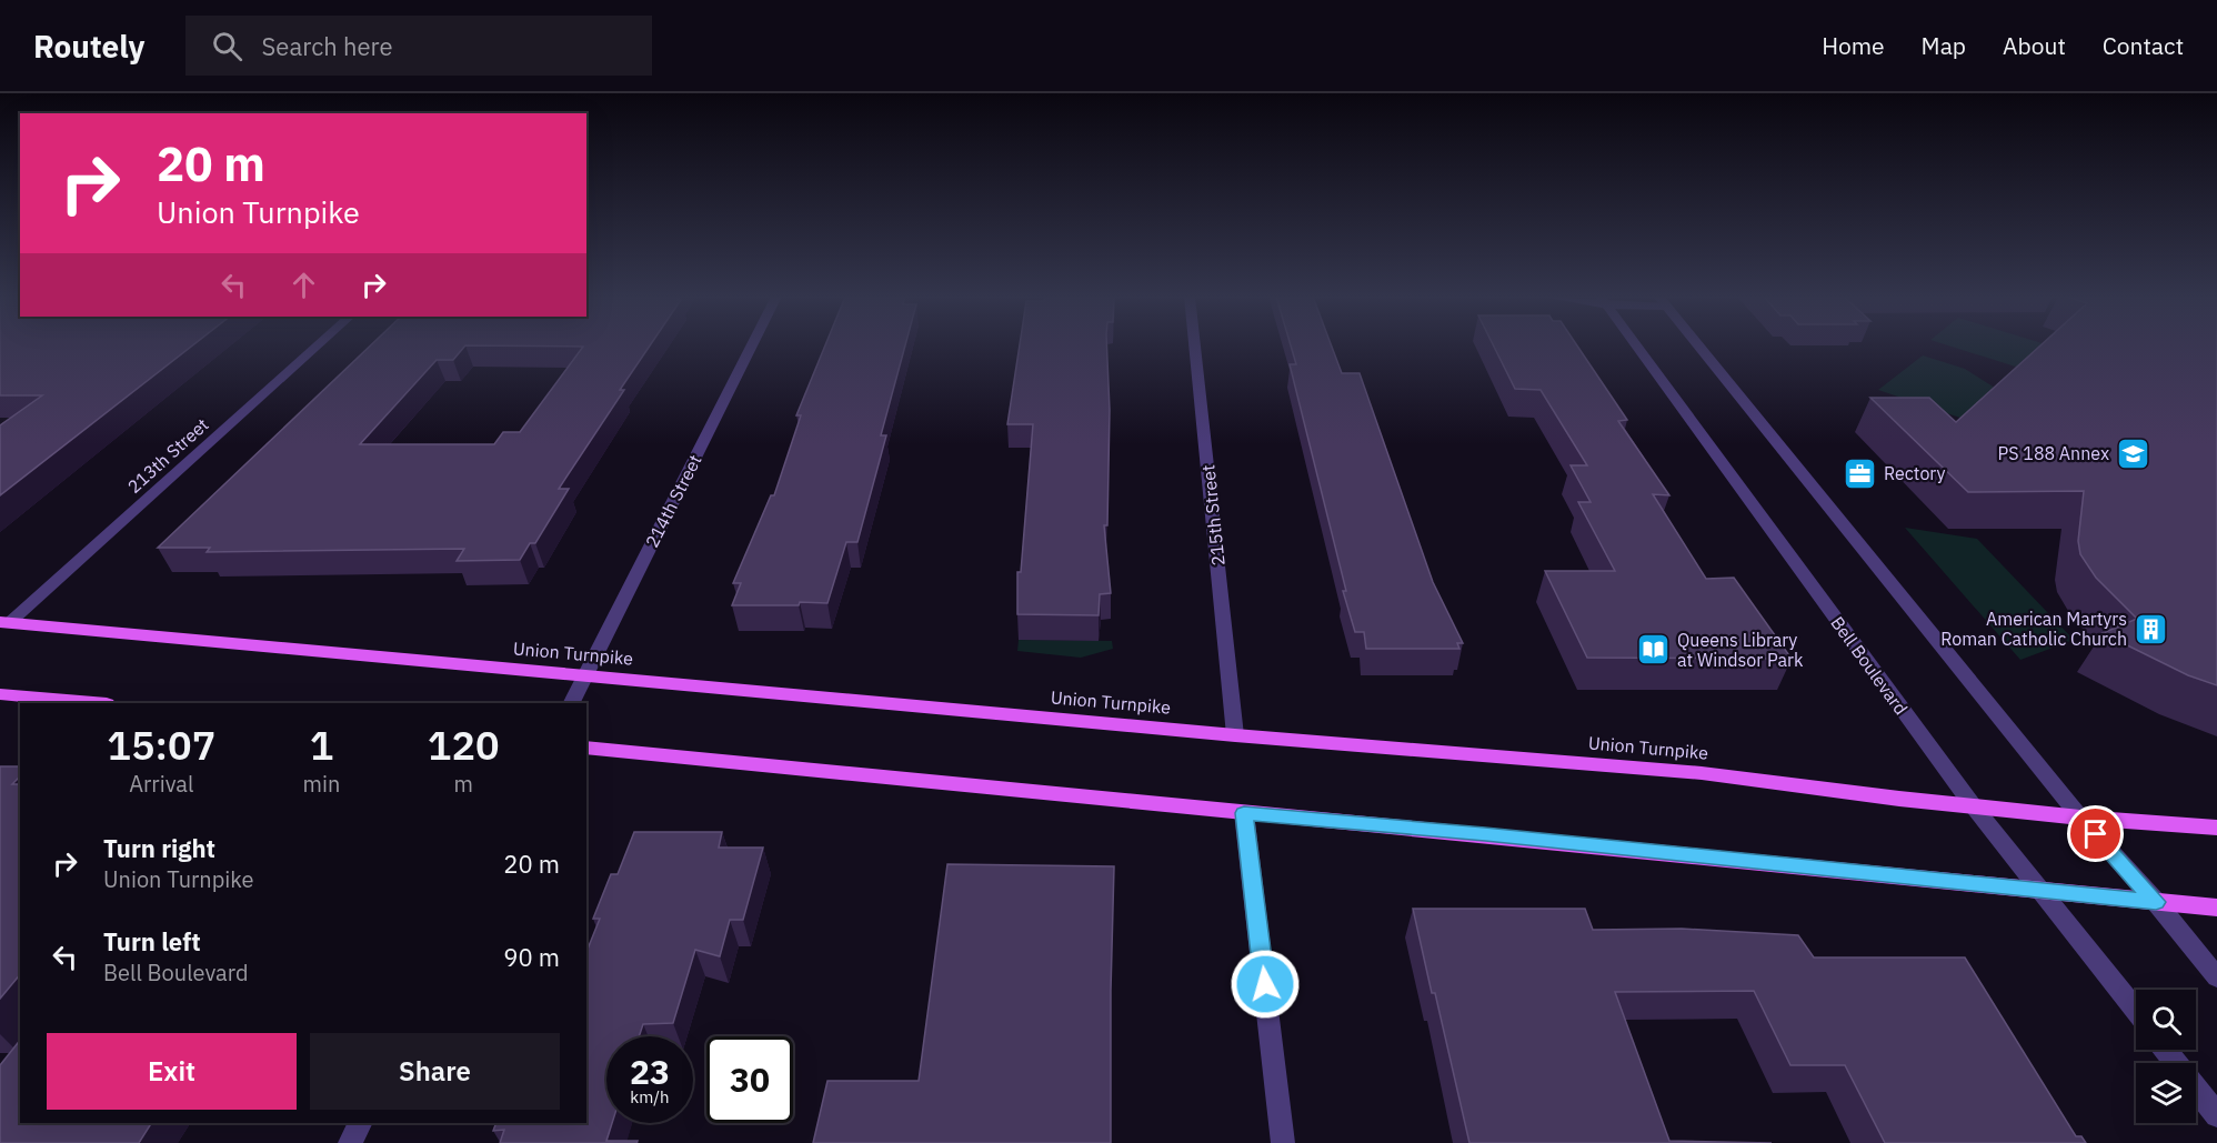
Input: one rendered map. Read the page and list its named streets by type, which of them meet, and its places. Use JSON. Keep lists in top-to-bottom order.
{
  "streets": {
    "main road": ["Union Turnpike"],
    "street": [
      "213th Street",
      "214th Street",
      "215th Street",
      "Bell Boulevard"
    ]
  },
  "crossings": [
    ["213th Street", "Union Turnpike"],
    ["214th Street", "Union Turnpike"],
    ["215th Street", "Union Turnpike"],
    ["Union Turnpike", "Bell Boulevard"]
  ],
  "places": {
    "school or university": ["PS 188 Annex"],
    "office": ["Rectory"],
    "building": ["American Martyrs Roman Catholic Church"],
    "library": ["Queens Library at Windsor Park"]
  },
  "page": {
    "header": "Routely",
    "search": "Search here",
    "nav": [
      "Home",
      "Map",
      "About",
      "Contact"
    ],
    "turn": ["20 m", "Union Turnpike"],
    "eta": [
      "15:07",
      "Arrival",
      "1",
      "min",
      "120",
      "m"
    ],
    "list": [
      {
        "name": "Turn right",
        "note": "Union Turnpike",
        "value": "20 m"
      },
      {
        "name": "Turn left",
        "note": "Bell Boulevard",
        "value": "90 m"
      }
    ],
    "buttons": ["Exit", "Share"],
    "speed": "23 km/h",
    "limit": "30"
  }
}
